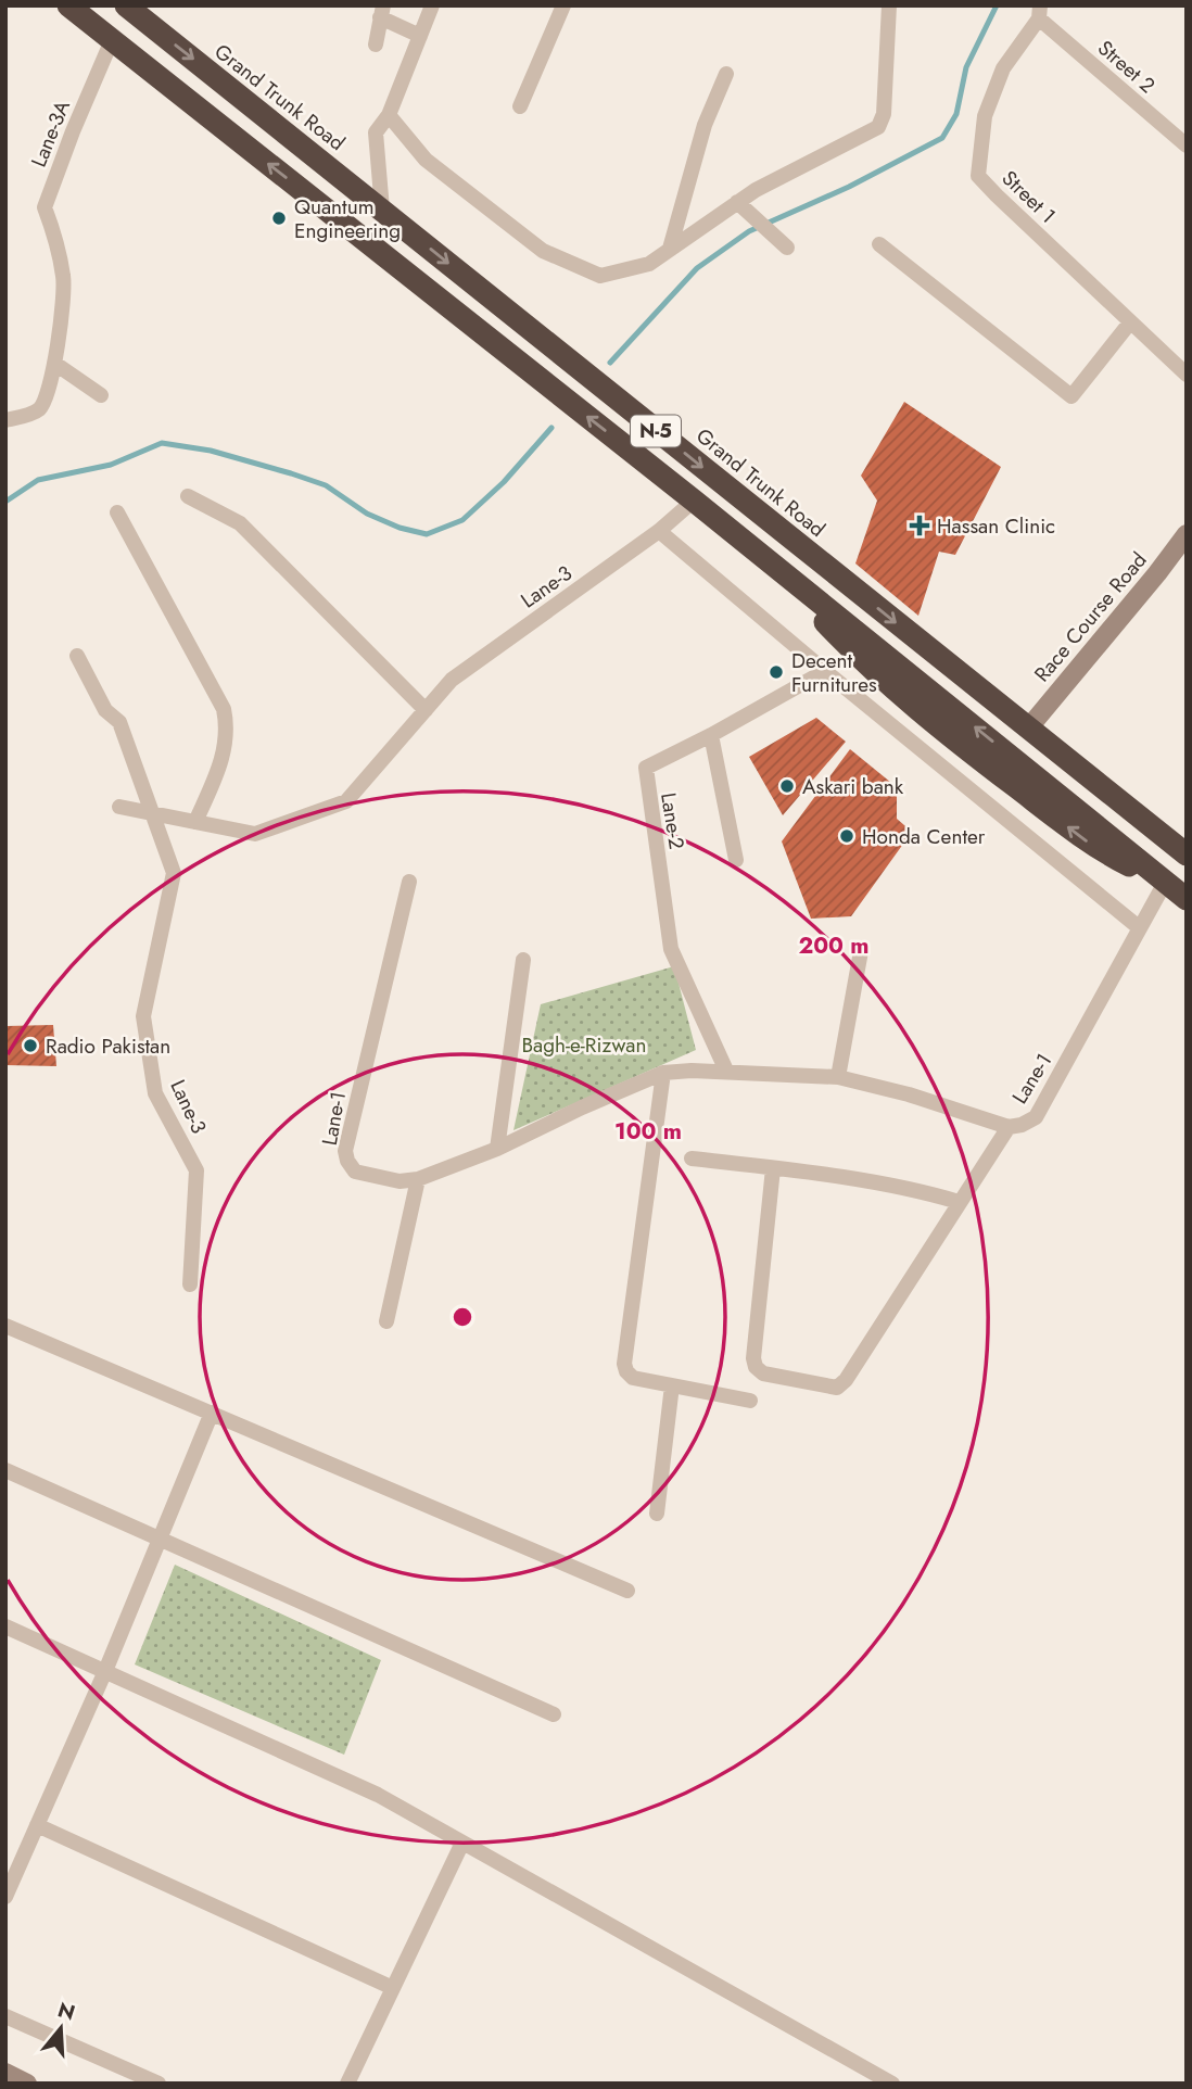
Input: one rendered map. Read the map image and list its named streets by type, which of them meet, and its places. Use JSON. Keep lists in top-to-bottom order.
{
  "streets": {
    "highway": ["Grand Trunk Road", "N-5"],
    "street": [
      "Street 2",
      "Lane-3A",
      "Street 1",
      "Lane-3",
      "Race Course Road",
      "Lane-2",
      "Lane-1"
    ]
  },
  "crossings": [
    ["Street 2", "Street 1"],
    ["Grand Trunk Road", "Race Course Road"],
    ["Lane-3A", "N-5"],
    ["N-5", "Lane-3"],
    ["N-5", "Lane-1"],
    ["Lane-2", "Lane-1"]
  ],
  "parks": ["Bagh-e-Rizwan"],
  "places": {
    "other": [
      "Quantum Engineering",
      "Decent Furnitures",
      "Askari bank",
      "Honda Center",
      "Radio Pakistan"
    ],
    "health": ["Hassan Clinic"]
  },
  "north": "top",
  "rings": ["200 m", "100 m"]
}
